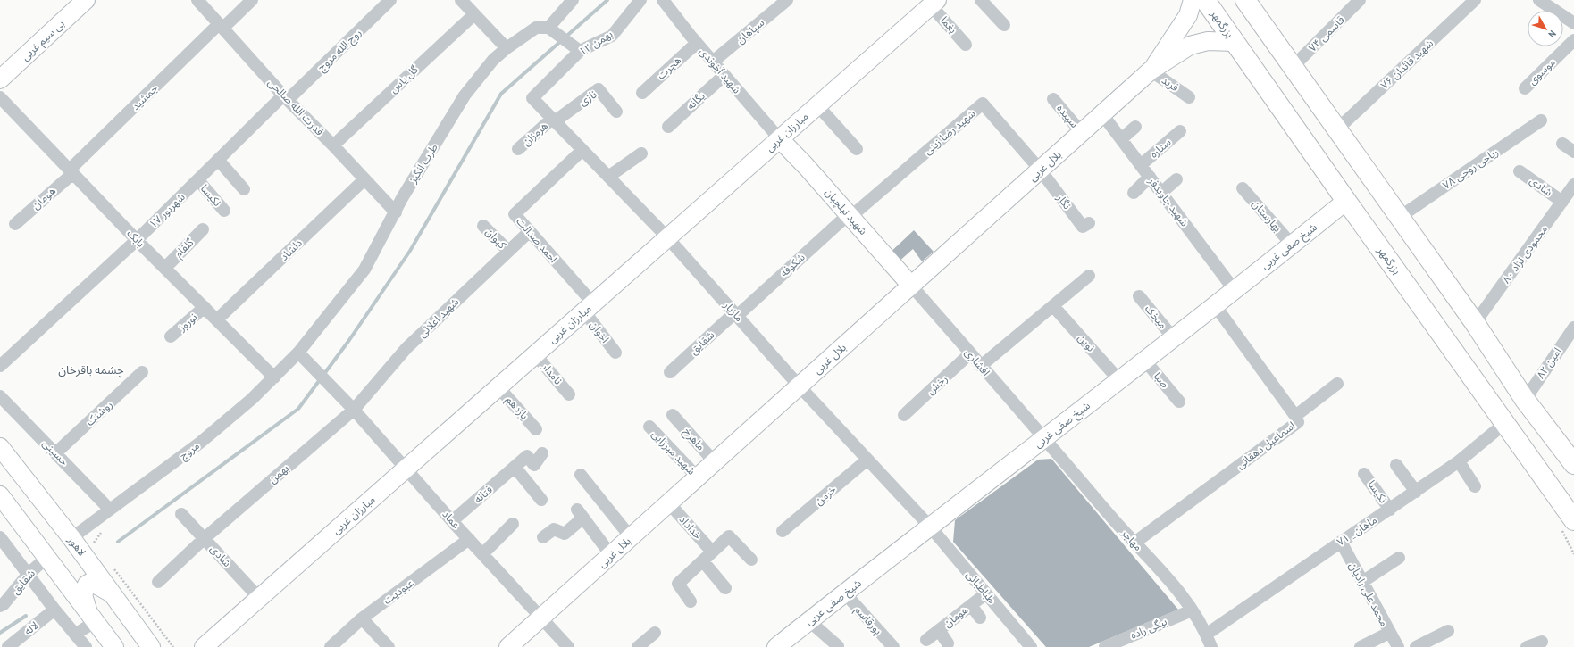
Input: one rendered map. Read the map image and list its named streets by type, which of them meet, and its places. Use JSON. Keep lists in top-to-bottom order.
{
  "streets": {
    "main road": ["بزرگمهر"],
    "street": [
      "یغما",
      "سپاهان",
      "قاسمی ۷۴",
      "بی سیم غربی",
      "۱۲ بهمن",
      "روح الله مروج",
      "شهید قائدان ۷۶",
      "هجرت",
      "شهید آخوندی",
      "موسوی",
      "گل یاس",
      "فرید",
      "جمشید",
      "نازی",
      "یگانه",
      "قدرت الله صالحی",
      "سپیده",
      "مبارزان غربی",
      "شهید رضا زینی",
      "هرمزان",
      "ستاره",
      "طرب انگیز",
      "بلال غربی",
      "ریاحی روحی ۷۸",
      "شادی",
      "نکیسا",
      "هومان",
      "نگار",
      "شهید جاویدفر",
      "۱۷ شهریور",
      "شهید نیلچیان",
      "بهارستان",
      "بابک",
      "کیوان",
      "احمد صدالت",
      "شیخ صفی غربی",
      "گلفام",
      "دلشاد",
      "محمودی نژاد ۸۰",
      "شکوفه",
      "مازیار",
      "میخک",
      "شهید اعلائی",
      "نوروز",
      "اخوان",
      "شقایق",
      "نوین",
      "افشاری",
      "امین ۸۲",
      "نامدار",
      "صبا",
      "رخش",
      "یازدهم",
      "روشنک",
      "ماهرخ",
      "اسماعیل دهقانی",
      "مروج",
      "حسینی",
      "شهید میرزایی",
      "بهمن",
      "فتانه",
      "خرمن",
      "عماد",
      "خداداد",
      "۷۱ _ماهان",
      "مهاجر",
      "لاهور",
      "طباطبائی",
      "عبودیت",
      "محمد علی رادیان",
      "پورقاسم",
      "لاله",
      "بیگی زاده"
    ]
  },
  "crossings": [
    ["بزرگمهر", "شیخ صفی غربی"],
    ["بزرگمهر", "۷۱ _ماهان"],
    ["یغما", "مبارزان غربی"],
    ["سپاهان", "شهید آخوندی"],
    ["۱۲ بهمن", "مازیار"],
    ["روح الله مروج", "قدرت الله صالحی"],
    ["روح الله مروج", "۱۷ شهریور"],
    ["هجرت", "شهید آخوندی"],
    ["شهید آخوندی", "یگانه"],
    ["شهید آخوندی", "مبارزان غربی"],
    ["شهید آخوندی", "شهید نیلچیان"],
    ["گل یاس", "قدرت الله صالحی"],
    ["فرید", "بلال غربی"],
    ["جمشید", "قدرت الله صالحی"],
    ["جمشید", "هومان"],
    ["جمشید", "بابک"],
    ["نازی", "هرمزان"],
    ["نازی", "مازیار"],
    ["قدرت الله صالحی", "طرب انگیز"],
    ["قدرت الله صالحی", "۱۷ شهریور"],
    ["قدرت الله صالحی", "دلشاد"],
    ["سپیده", "بلال غربی"],
    ["مبارزان غربی", "شادی"],
    ["مبارزان غربی", "شهید نیلچیان"],
    ["مبارزان غربی", "احمد صدالت"],
    ["مبارزان غربی", "مازیار"],
    ["مبارزان غربی", "اخوان"],
    ["مبارزان غربی", "نامدار"],
    ["مبارزان غربی", "یازدهم"],
    ["مبارزان غربی", "عماد"],
    ["شهید رضا زینی", "بلال غربی"],
    ["شهید رضا زینی", "نگار"],
    ["شهید رضا زینی", "شهید نیلچیان"],
    ["شهید رضا زینی", "شکوفه"],
    ["هرمزان", "مازیار"],
    ["ستاره", "شهید جاویدفر"],
    ["طرب انگیز", "مروج"],
    ["طرب انگیز", "عماد"],
    ["بلال غربی", "نگار"],
    ["بلال غربی", "شهید جاویدفر"],
    ["بلال غربی", "شهید نیلچیان"],
    ["بلال غربی", "مازیار"],
    ["بلال غربی", "افشاری"],
    ["بلال غربی", "ماهرخ"],
    ["بلال غربی", "شهید میرزایی"],
    ["بلال غربی", "عماد"],
    ["بلال غربی", "خداداد"],
    ["شادی", "محمودی نژاد ۸۰"],
    ["شادی", "بهمن"],
    ["نکیسا", "۱۷ شهریور"],
    ["نکیسا", "۷۱ _ماهان"],
    ["هومان", "بابک"],
    ["هومان", "طباطبائی"],
    ["شهید جاویدفر", "شیخ صفی غربی"],
    ["۱۷ شهریور", "بابک"],
    ["شهید نیلچیان", "شکوفه"],
    ["شهید نیلچیان", "افشاری"],
    ["بهارستان", "شیخ صفی غربی"],
    ["بابک", "گلفام"],
    ["بابک", "دلشاد"],
    ["بابک", "نوروز"],
    ["بابک", "مروج"],
    ["کیوان", "شهید اعلائی"],
    ["احمد صدالت", "مازیار"],
    ["احمد صدالت", "شهید اعلائی"],
    ["احمد صدالت", "اخوان"],
    ["شیخ صفی غربی", "مازیار"],
    ["شیخ صفی غربی", "میخک"],
    ["شیخ صفی غربی", "نوین"],
    ["شیخ صفی غربی", "افشاری"],
    ["شیخ صفی غربی", "صبا"],
    ["شیخ صفی غربی", "اسماعیل دهقانی"],
    ["شیخ صفی غربی", "مهاجر"],
    ["شیخ صفی غربی", "طباطبائی"],
    ["شیخ صفی غربی", "پورقاسم"],
    ["شکوفه", "مازیار"],
    ["شکوفه", "شقایق"],
    ["مازیار", "شقایق"],
    ["مازیار", "خرمن"],
    ["مازیار", "طباطبائی"],
    ["شهید اعلائی", "بهمن"],
    ["شهید اعلائی", "عماد"],
    ["افشاری", "رخش"],
    ["افشاری", "مهاجر"],
    ["روشنک", "حسینی"],
    ["اسماعیل دهقانی", "مهاجر"],
    ["مروج", "حسینی"],
    ["مروج", "عماد"],
    ["مروج", "لاهور"],
    ["بهمن", "عماد"],
    ["فتانه", "عماد"],
    ["عماد", "عبودیت"],
    ["۷۱ _ماهان", "مهاجر"],
    ["۷۱ _ماهان", "محمد علی رادیان"],
    ["مهاجر", "بیگی زاده"]
  ],
  "districts": ["چشمه باقرخان"],
  "north": "bottom right"
}
